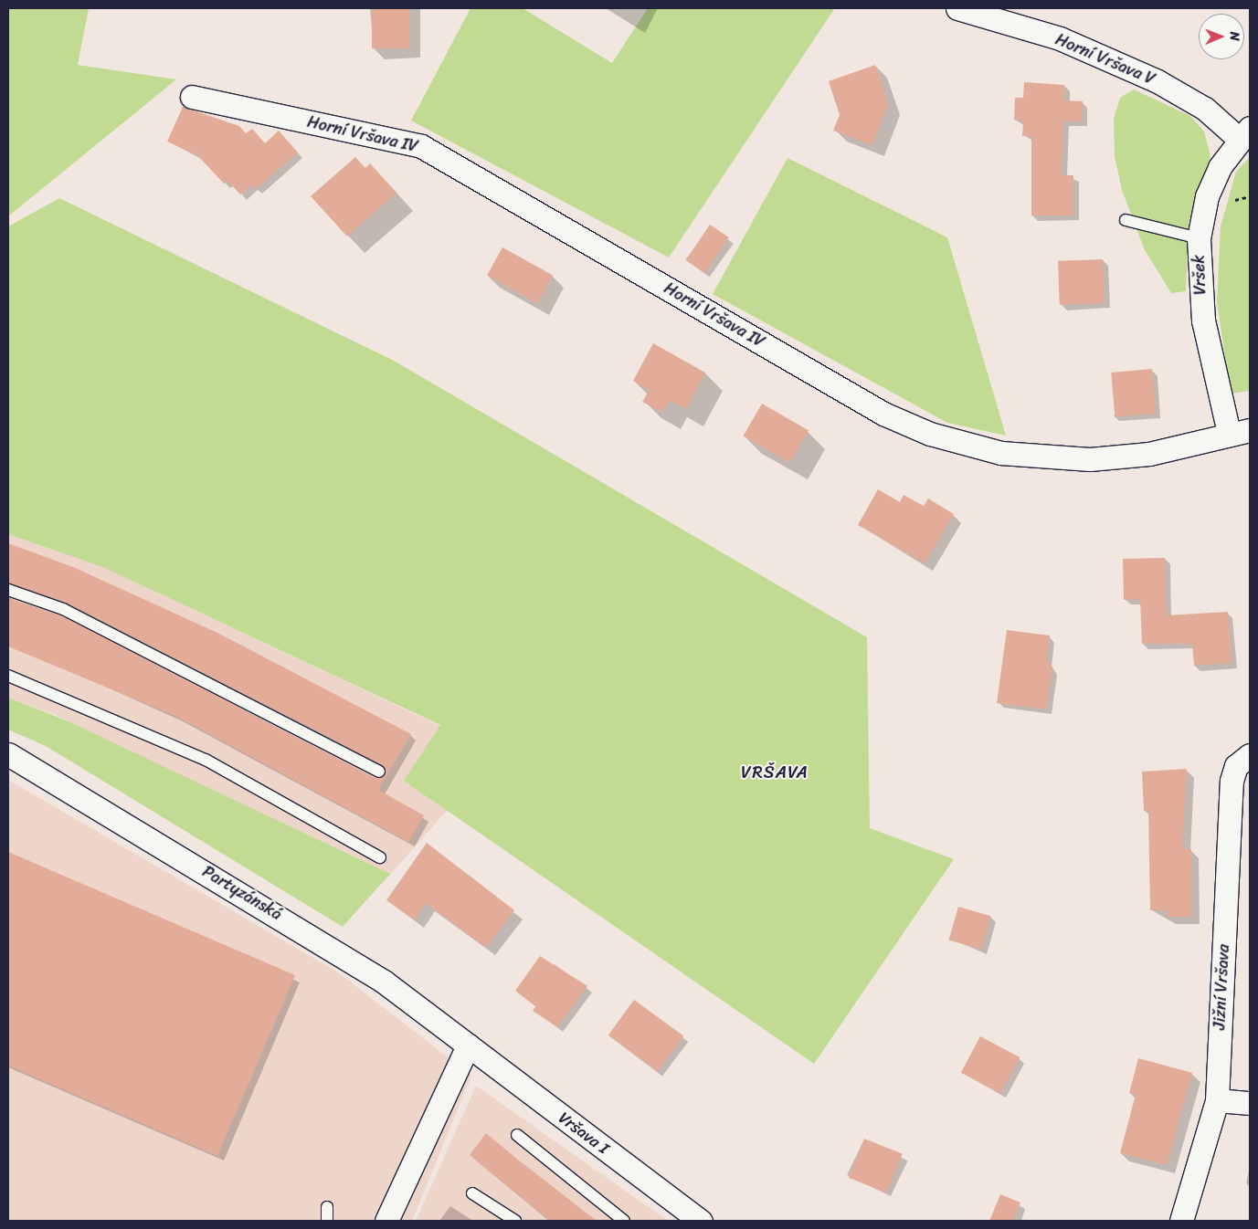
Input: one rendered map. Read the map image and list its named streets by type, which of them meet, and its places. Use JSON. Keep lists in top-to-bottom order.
{
  "streets": {
    "street": [
      "Horní Vršava V",
      "Horní Vršava IV",
      "Vršek",
      "Partyzánská",
      "Jižní Vršava",
      "Vršava I"
    ]
  },
  "crossings": [
    ["Horní Vršava V", "Vršek"],
    ["Horní Vršava IV", "Vršek"],
    ["Partyzánská", "Vršava I"]
  ],
  "districts": ["VRŠAVA"],
  "north": "right"
}
